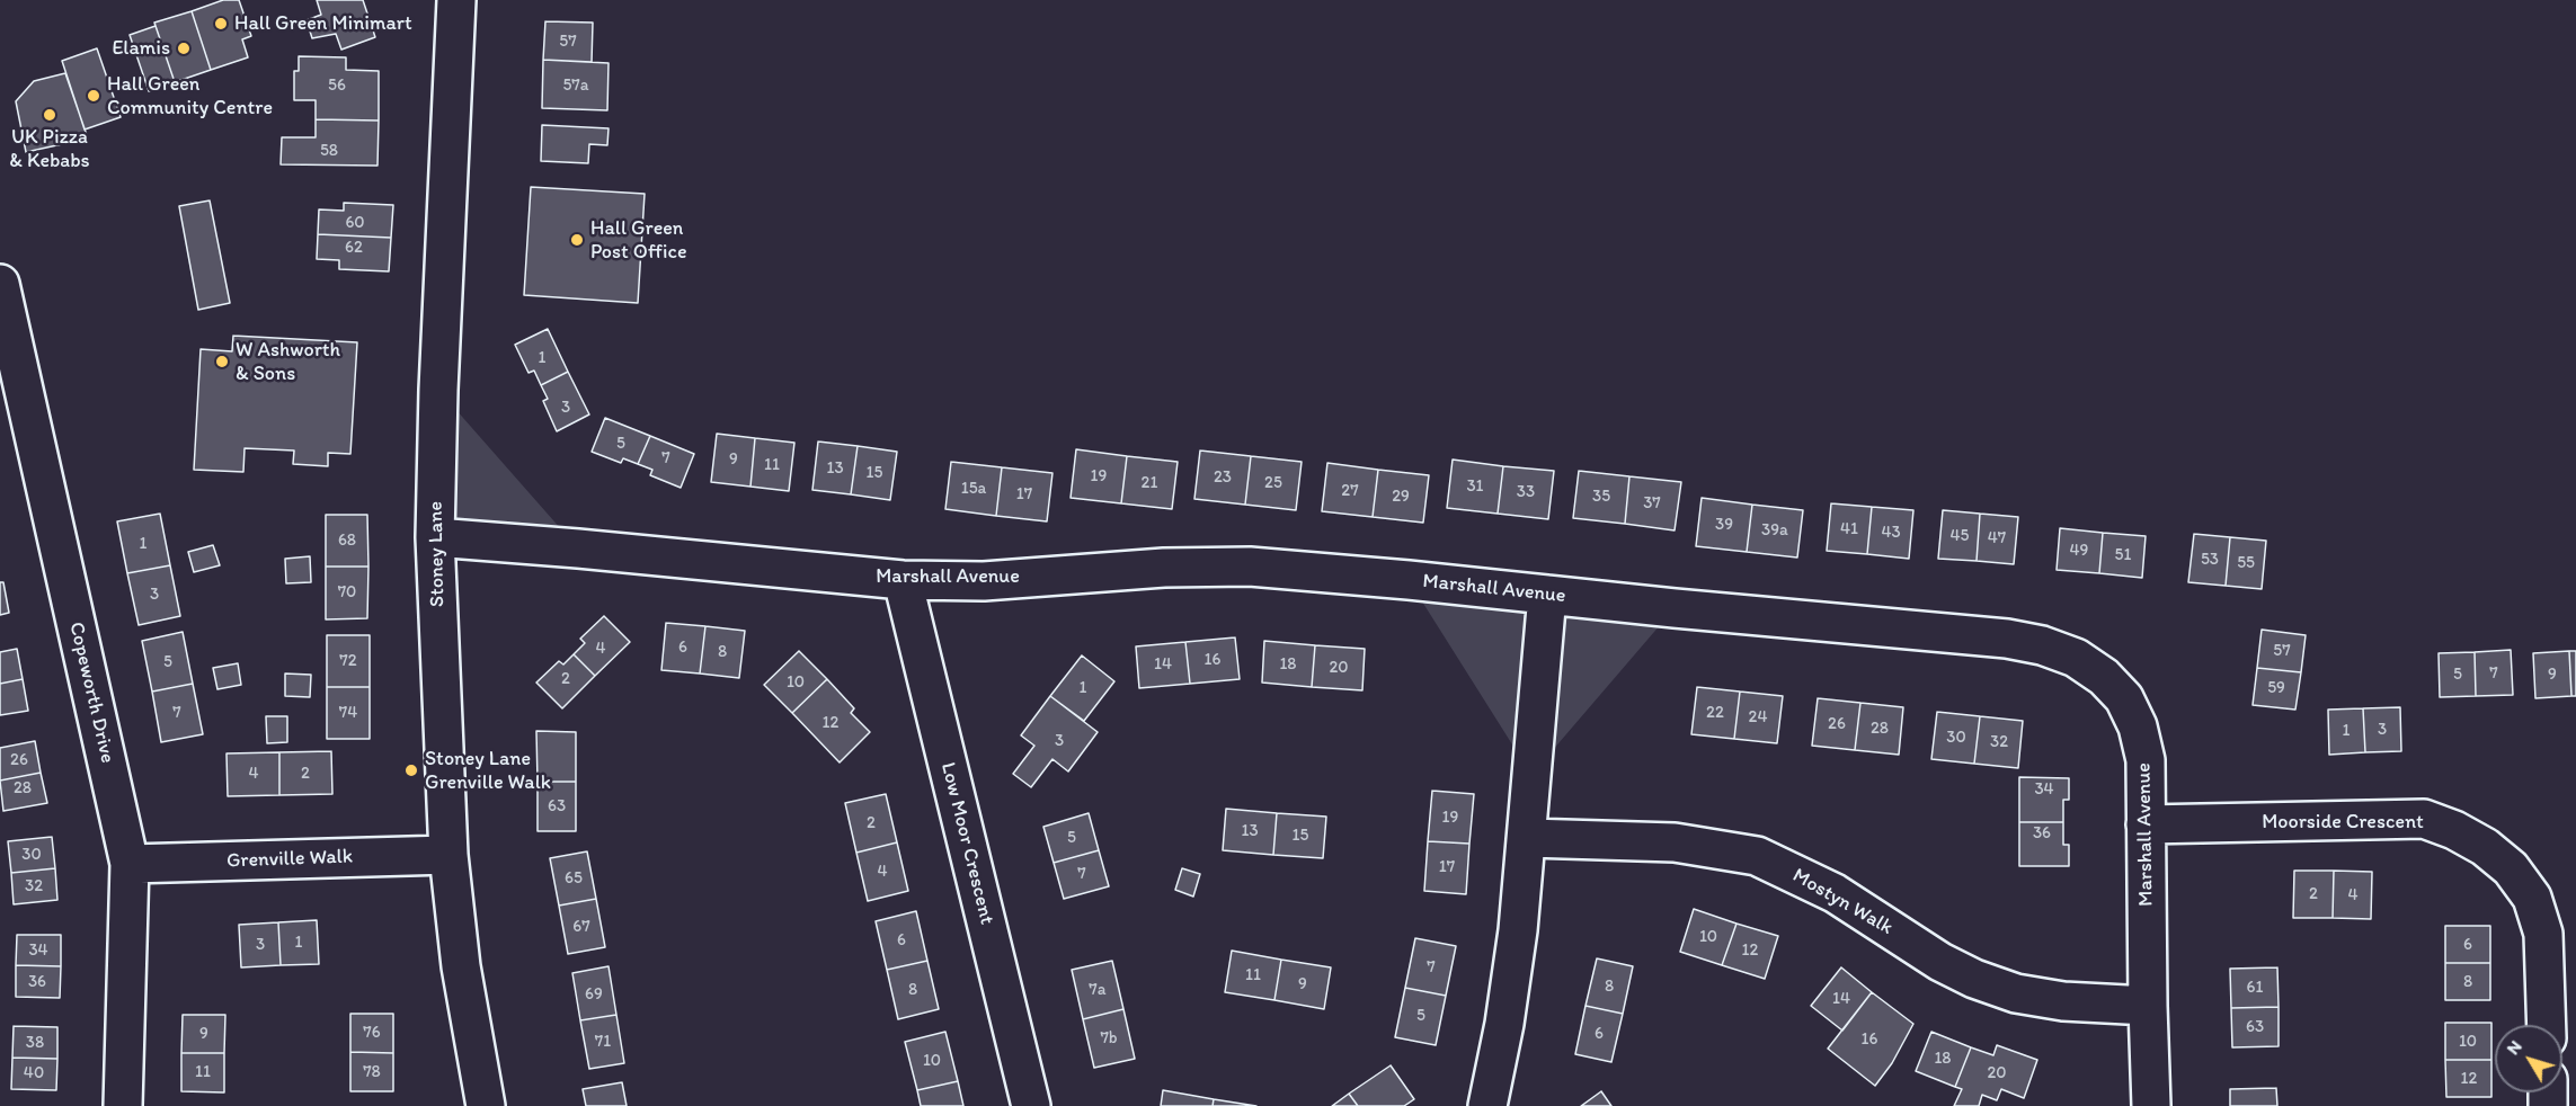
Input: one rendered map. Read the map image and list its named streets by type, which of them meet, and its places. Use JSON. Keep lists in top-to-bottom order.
{
  "streets": {
    "street": [
      "Stoney Lane",
      "Marshall Avenue",
      "Copeworth Drive",
      "Moorside Crescent",
      "Low Moor Crescent",
      "Grenville Walk",
      "Mostyn Walk"
    ]
  },
  "crossings": [
    ["Stoney Lane", "Marshall Avenue"],
    ["Stoney Lane", "Grenville Walk"],
    ["Marshall Avenue", "Moorside Crescent"],
    ["Marshall Avenue", "Low Moor Crescent"],
    ["Marshall Avenue", "Mostyn Walk"],
    ["Copeworth Drive", "Grenville Walk"]
  ],
  "places": [
    "Hall Green Minimart",
    "Elamis",
    "Hall Green Community Centre",
    "UK Pizza & Kebabs",
    "Hall Green Post Office",
    "W Ashworth & Sons",
    "Stoney Lane Grenville Walk"
  ],
  "house_numbers": [
    "57",
    "56",
    "57a",
    "58",
    "60",
    "62",
    "1",
    "3",
    "5",
    "7",
    "9",
    "11",
    "13",
    "15",
    "19",
    "23",
    "21",
    "25",
    "31",
    "15a",
    "27",
    "33",
    "17",
    "29",
    "35",
    "37",
    "39",
    "41",
    "39a",
    "43",
    "45",
    "47",
    "68",
    "1",
    "49",
    "51",
    "53",
    "55",
    "70",
    "3",
    "6",
    "4",
    "57",
    "8",
    "16",
    "72",
    "5",
    "14",
    "18",
    "20",
    "7",
    "5",
    "9",
    "2",
    "10",
    "1",
    "59",
    "7",
    "74",
    "22",
    "24",
    "12",
    "26",
    "28",
    "3",
    "1",
    "30",
    "3",
    "32",
    "26",
    "4",
    "2",
    "28",
    "34",
    "63",
    "19",
    "2",
    "13",
    "36",
    "15",
    "5",
    "30",
    "17",
    "4",
    "7",
    "65",
    "32",
    "2",
    "4",
    "67",
    "10",
    "6",
    "1",
    "3",
    "6",
    "34",
    "12",
    "7",
    "11",
    "36",
    "8",
    "9",
    "8",
    "61",
    "8",
    "7a",
    "69",
    "14",
    "5",
    "63",
    "76",
    "9",
    "6",
    "7b",
    "16",
    "71",
    "10",
    "38",
    "18",
    "10",
    "11",
    "78",
    "40",
    "20",
    "12"
  ],
  "north": "top left"
}
